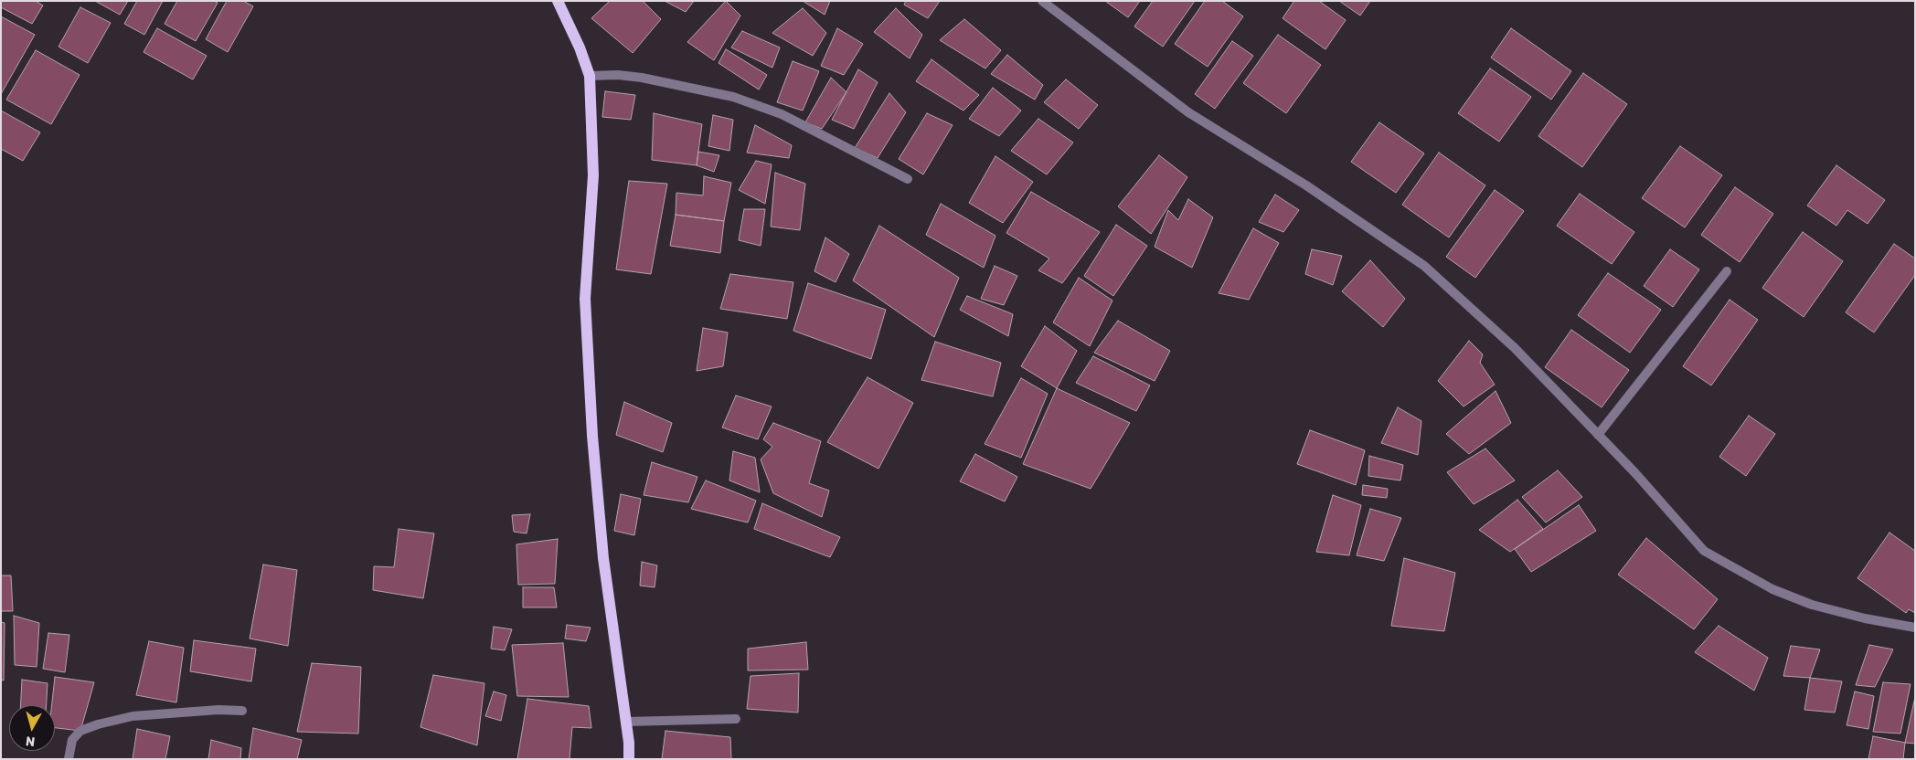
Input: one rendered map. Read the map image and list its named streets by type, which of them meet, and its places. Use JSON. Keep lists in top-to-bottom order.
{
  "north": "bottom"
}
